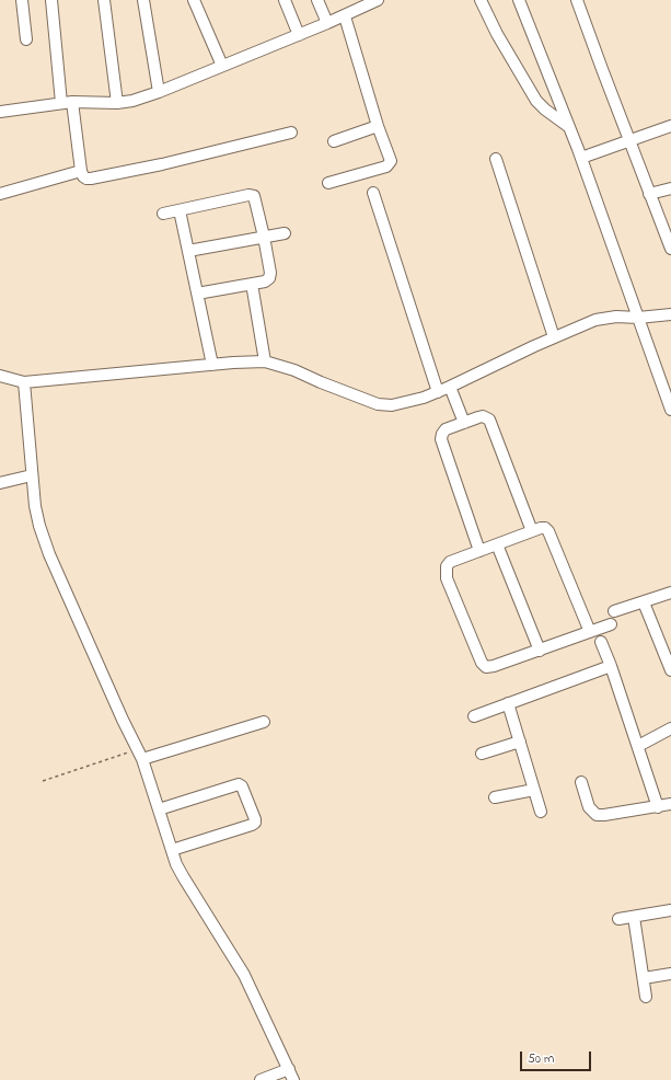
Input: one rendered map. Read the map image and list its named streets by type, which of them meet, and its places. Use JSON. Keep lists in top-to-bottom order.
{
  "scale_bar": "50 m"
}
